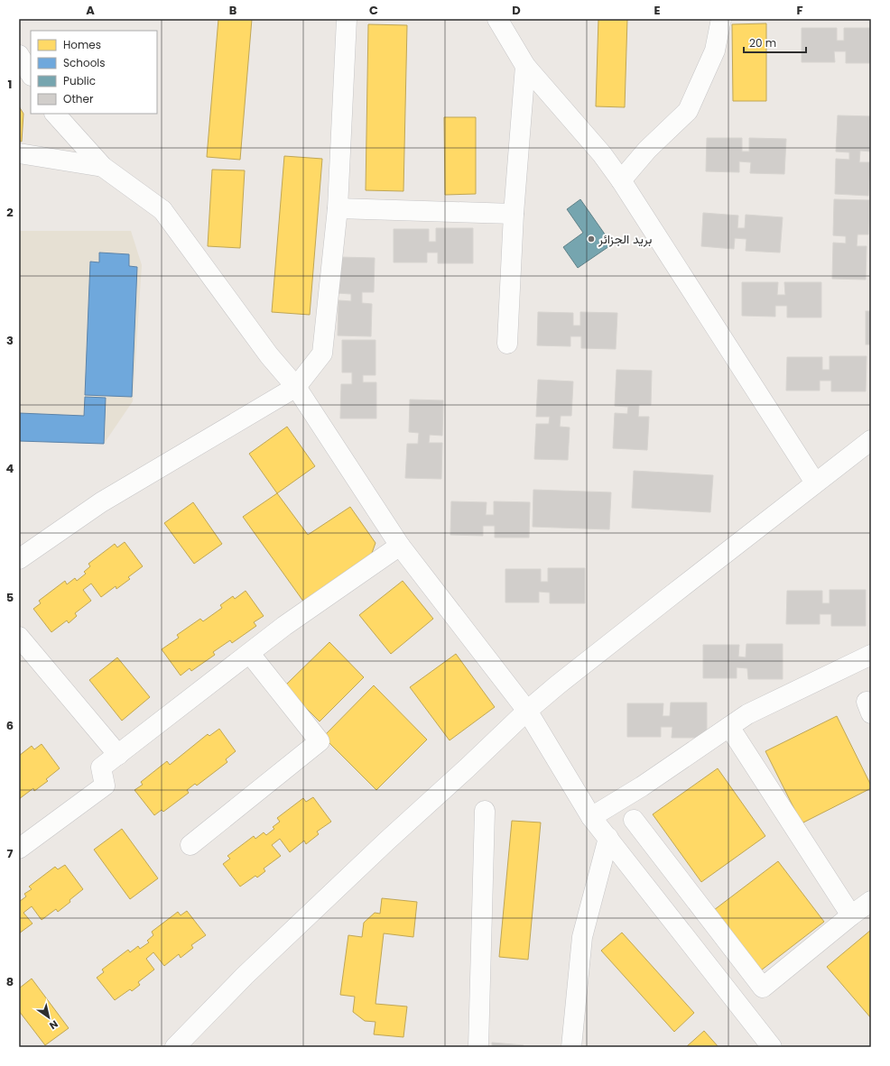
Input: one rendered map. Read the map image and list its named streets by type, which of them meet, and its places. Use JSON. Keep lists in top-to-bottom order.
{
  "places": ["بريد الجزائر"],
  "legend": [
    "Homes",
    "Schools",
    "Public",
    "Other"
  ],
  "scale_bar": "20 m",
  "north": "bottom right",
  "grid": {
    "columns": [
      "A",
      "B",
      "C",
      "D",
      "E",
      "F"
    ],
    "rows": [
      "1",
      "2",
      "3",
      "4",
      "5",
      "6",
      "7",
      "8"
    ]
  }
}
